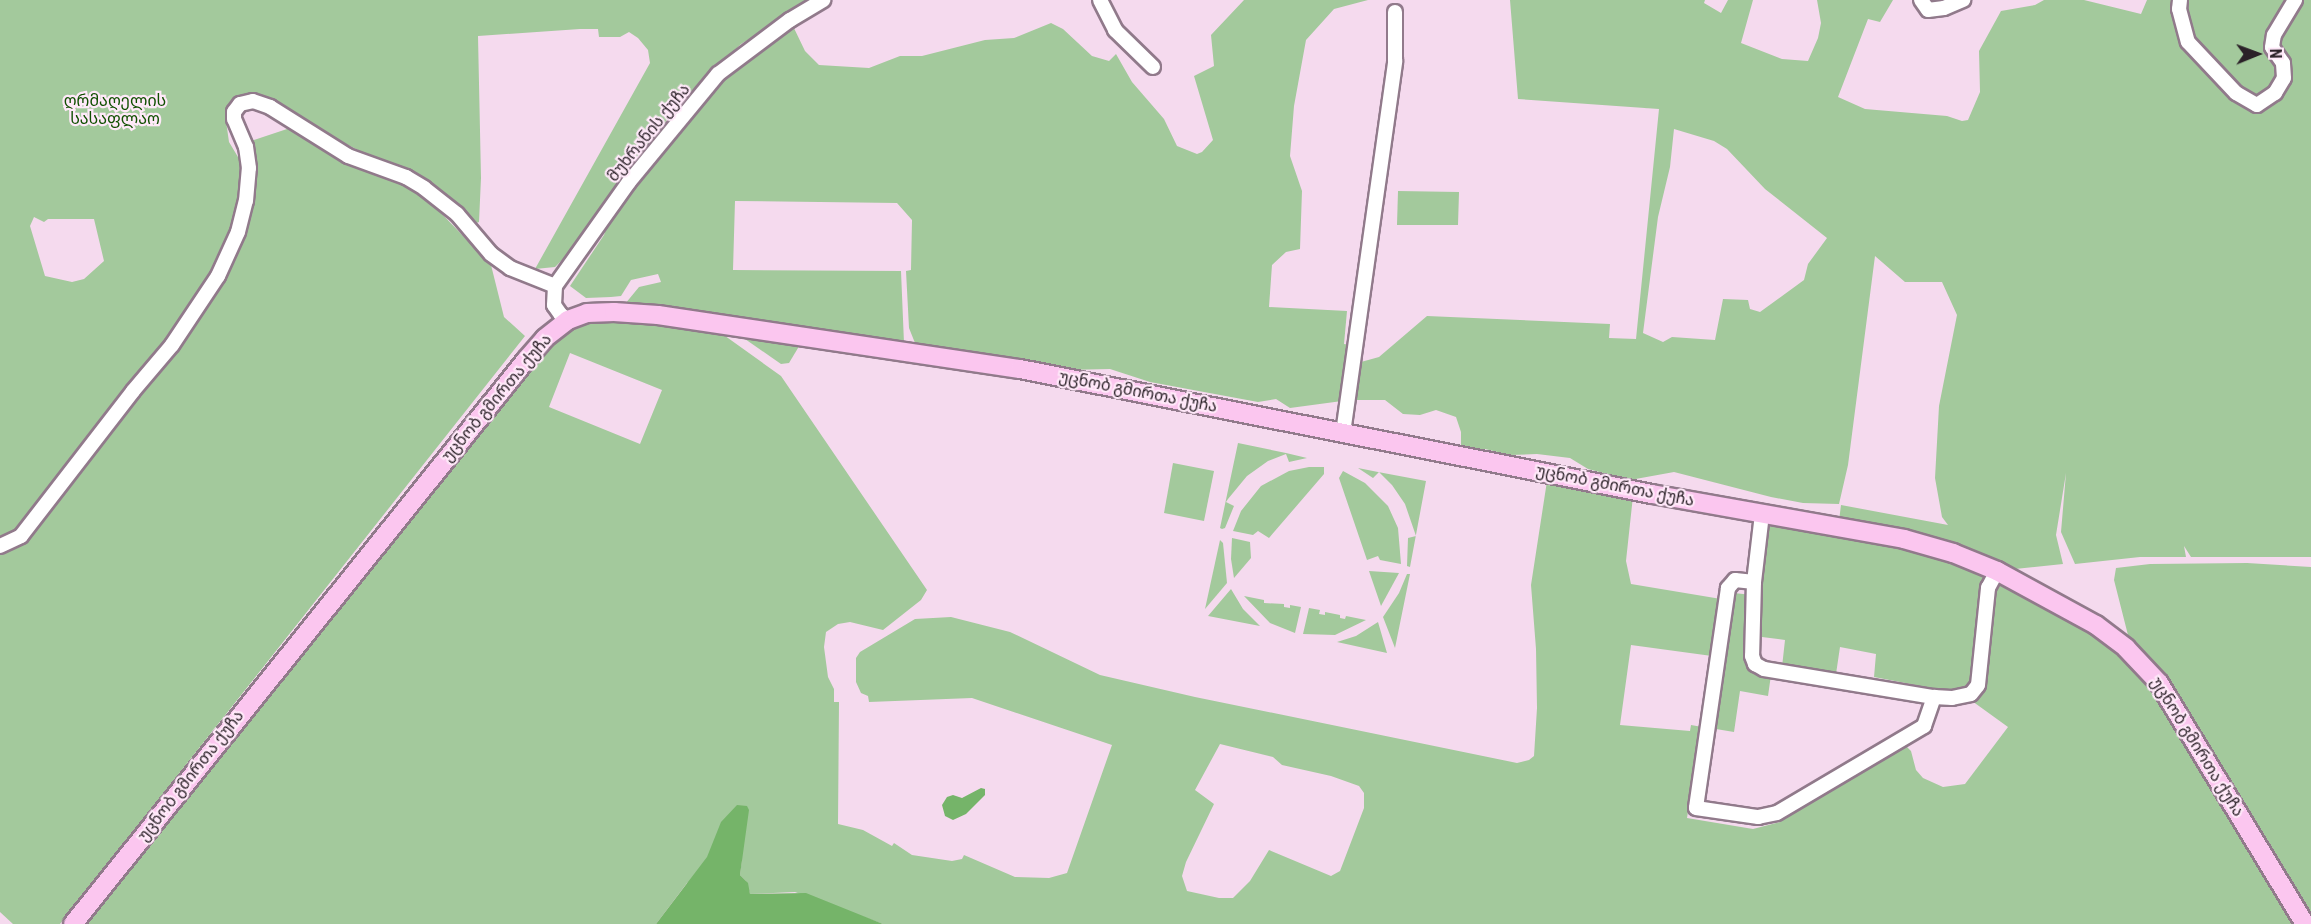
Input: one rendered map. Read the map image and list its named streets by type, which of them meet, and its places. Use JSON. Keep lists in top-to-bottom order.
{
  "streets": {
    "main road": ["უცნობ გმირთა ქუჩა"],
    "street": ["მუხრანის ქუჩა"]
  },
  "parks": ["ღრმაღელის სასაფლაო"],
  "north": "right"
}
